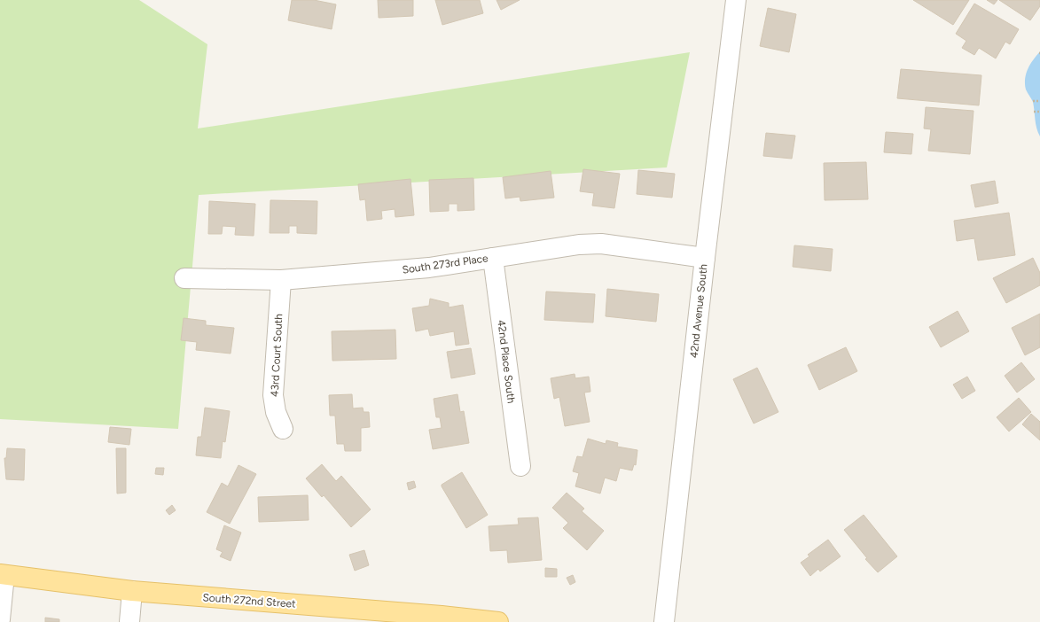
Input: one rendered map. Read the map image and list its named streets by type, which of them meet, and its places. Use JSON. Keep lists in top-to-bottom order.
{
  "streets": {
    "main road": ["South 272nd Street"],
    "street": [
      "South 273rd Place",
      "42nd Avenue South",
      "43rd Court South",
      "42nd Place South"
    ]
  },
  "crossings": [
    ["South 273rd Place", "42nd Avenue South"],
    ["South 273rd Place", "43rd Court South"],
    ["South 273rd Place", "42nd Place South"]
  ]
}
